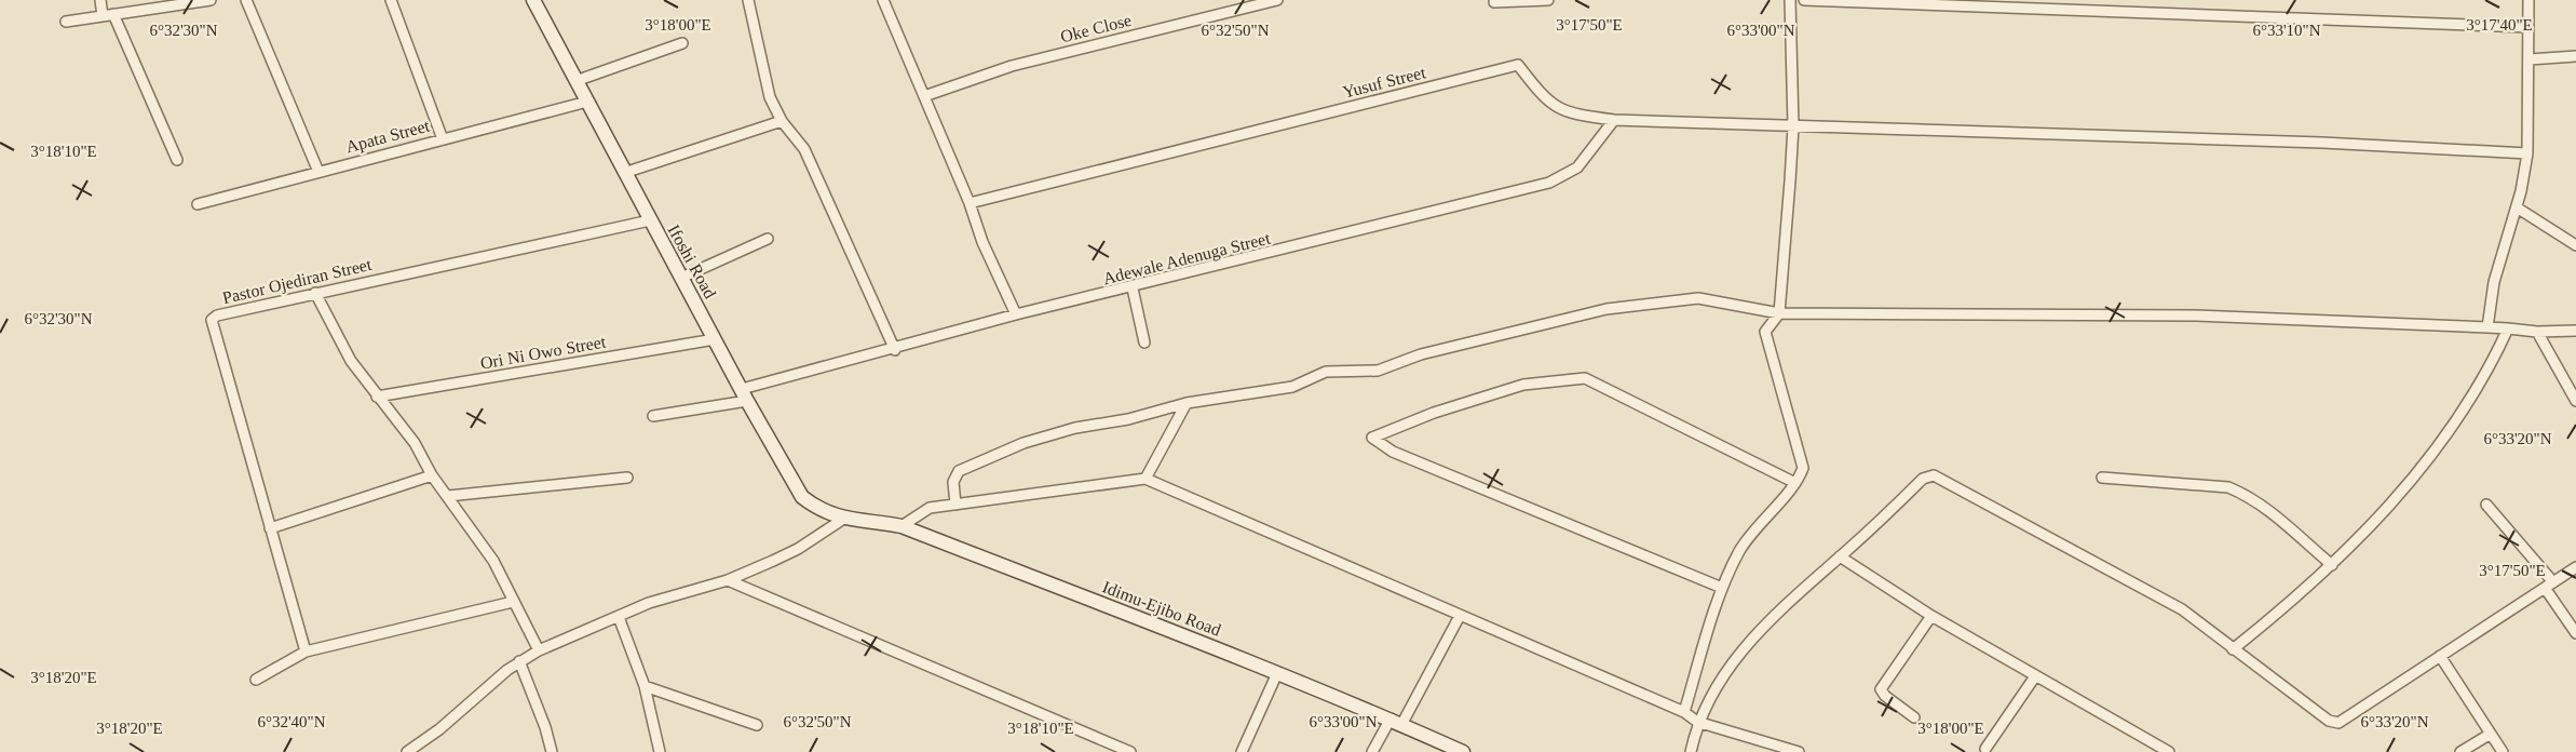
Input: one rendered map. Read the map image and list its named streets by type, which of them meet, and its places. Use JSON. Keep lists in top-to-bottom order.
{
  "streets": {
    "main road": ["Ifoshi Road", "Idimu-Ejibo Road"],
    "street": [
      "Oke Close",
      "Yusuf Street",
      "Apata Street",
      "Adewale Adenuga Street",
      "Pastor Ojediran Street",
      "Ori Ni Owo Street"
    ]
  },
  "crossings": [
    ["Yusuf Street", "Adewale Adenuga Street"],
    ["Apata Street", "Ifoshi Road"],
    ["Adewale Adenuga Street", "Ifoshi Road"],
    ["Ifoshi Road", "Pastor Ojediran Street"],
    ["Ifoshi Road", "Ori Ni Owo Street"],
    ["Ifoshi Road", "Idimu-Ejibo Road"]
  ],
  "coordinates": [
    "3°17'40\"E",
    "3°18'00\"E",
    "3°17'50\"E",
    "6°32'30\"N",
    "6°32'50\"N",
    "6°33'00\"N",
    "6°33'10\"N",
    "3°18'10\"E",
    "6°33'20\"N",
    "3°18'20\"E",
    "6°32'40\"N"
  ]
}
